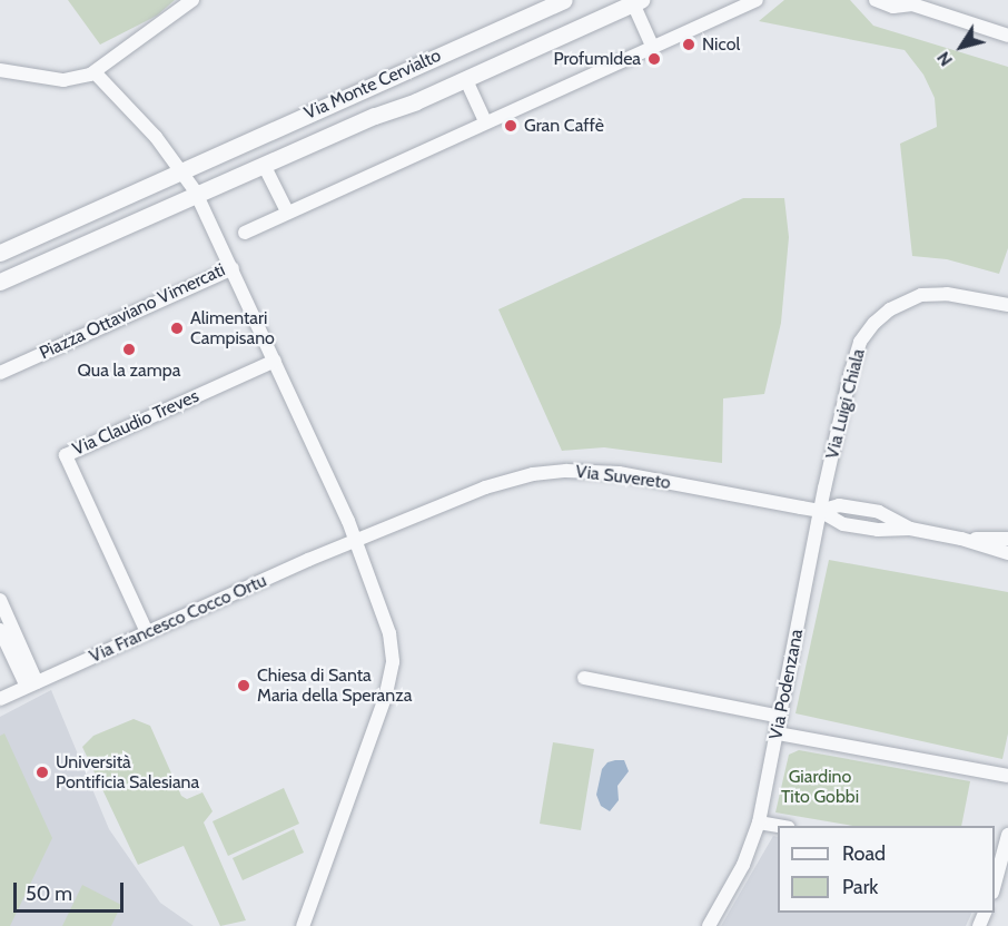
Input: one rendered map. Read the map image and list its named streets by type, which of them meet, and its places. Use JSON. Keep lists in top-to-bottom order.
{
  "streets": {
    "street": [
      "Via Monte Cervialto",
      "Piazza Ottaviano Vimercati",
      "Via Luigi Chiala",
      "Via Claudio Treves",
      "Via Suvereto",
      "Via Francesco Cocco Ortu",
      "Via Podenzana"
    ]
  },
  "crossings": [
    ["Via Monte Cervialto", "Piazza Ottaviano Vimercati"],
    ["Via Luigi Chiala", "Via Suvereto"],
    ["Via Luigi Chiala", "Via Podenzana"],
    ["Via Claudio Treves", "Via Francesco Cocco Ortu"],
    ["Via Suvereto", "Via Francesco Cocco Ortu"],
    ["Via Suvereto", "Via Podenzana"]
  ],
  "parks": ["Giardino Tito Gobbi"],
  "places": [
    "Nicol",
    "ProfumIdea",
    "Gran Caffè",
    "Alimentari Campisano",
    "Qua la zampa",
    "Chiesa di Santa Maria della Speranza",
    "Università Pontificia Salesiana"
  ],
  "legend": ["Road", "Park"],
  "scale_bar": "50 m",
  "north": "bottom left"
}
